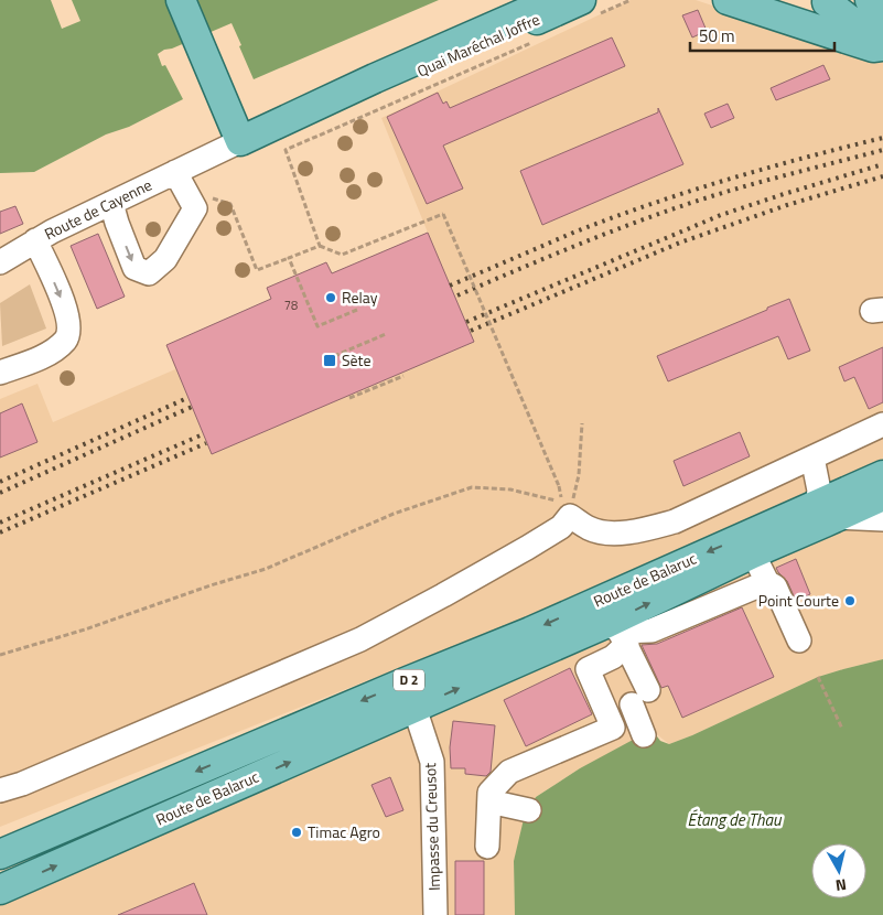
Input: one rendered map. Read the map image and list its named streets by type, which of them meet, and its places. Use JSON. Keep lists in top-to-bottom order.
{
  "streets": {
    "main road": ["Quai Maréchal Joffre", "Route de Balaruc", "D 2"],
    "street": ["Route de Cayenne", "Impasse du Creusot"]
  },
  "crossings": [
    ["Quai Maréchal Joffre", "Route de Cayenne"],
    ["Route de Balaruc", "Impasse du Creusot"]
  ],
  "water": ["Étang de Thau"],
  "places": {
    "other": ["Relay", "Point Courte", "Timac Agro"],
    "transit": ["Sète"]
  },
  "house_numbers": ["78"],
  "scale_bar": "50 m",
  "north": "bottom"
}
